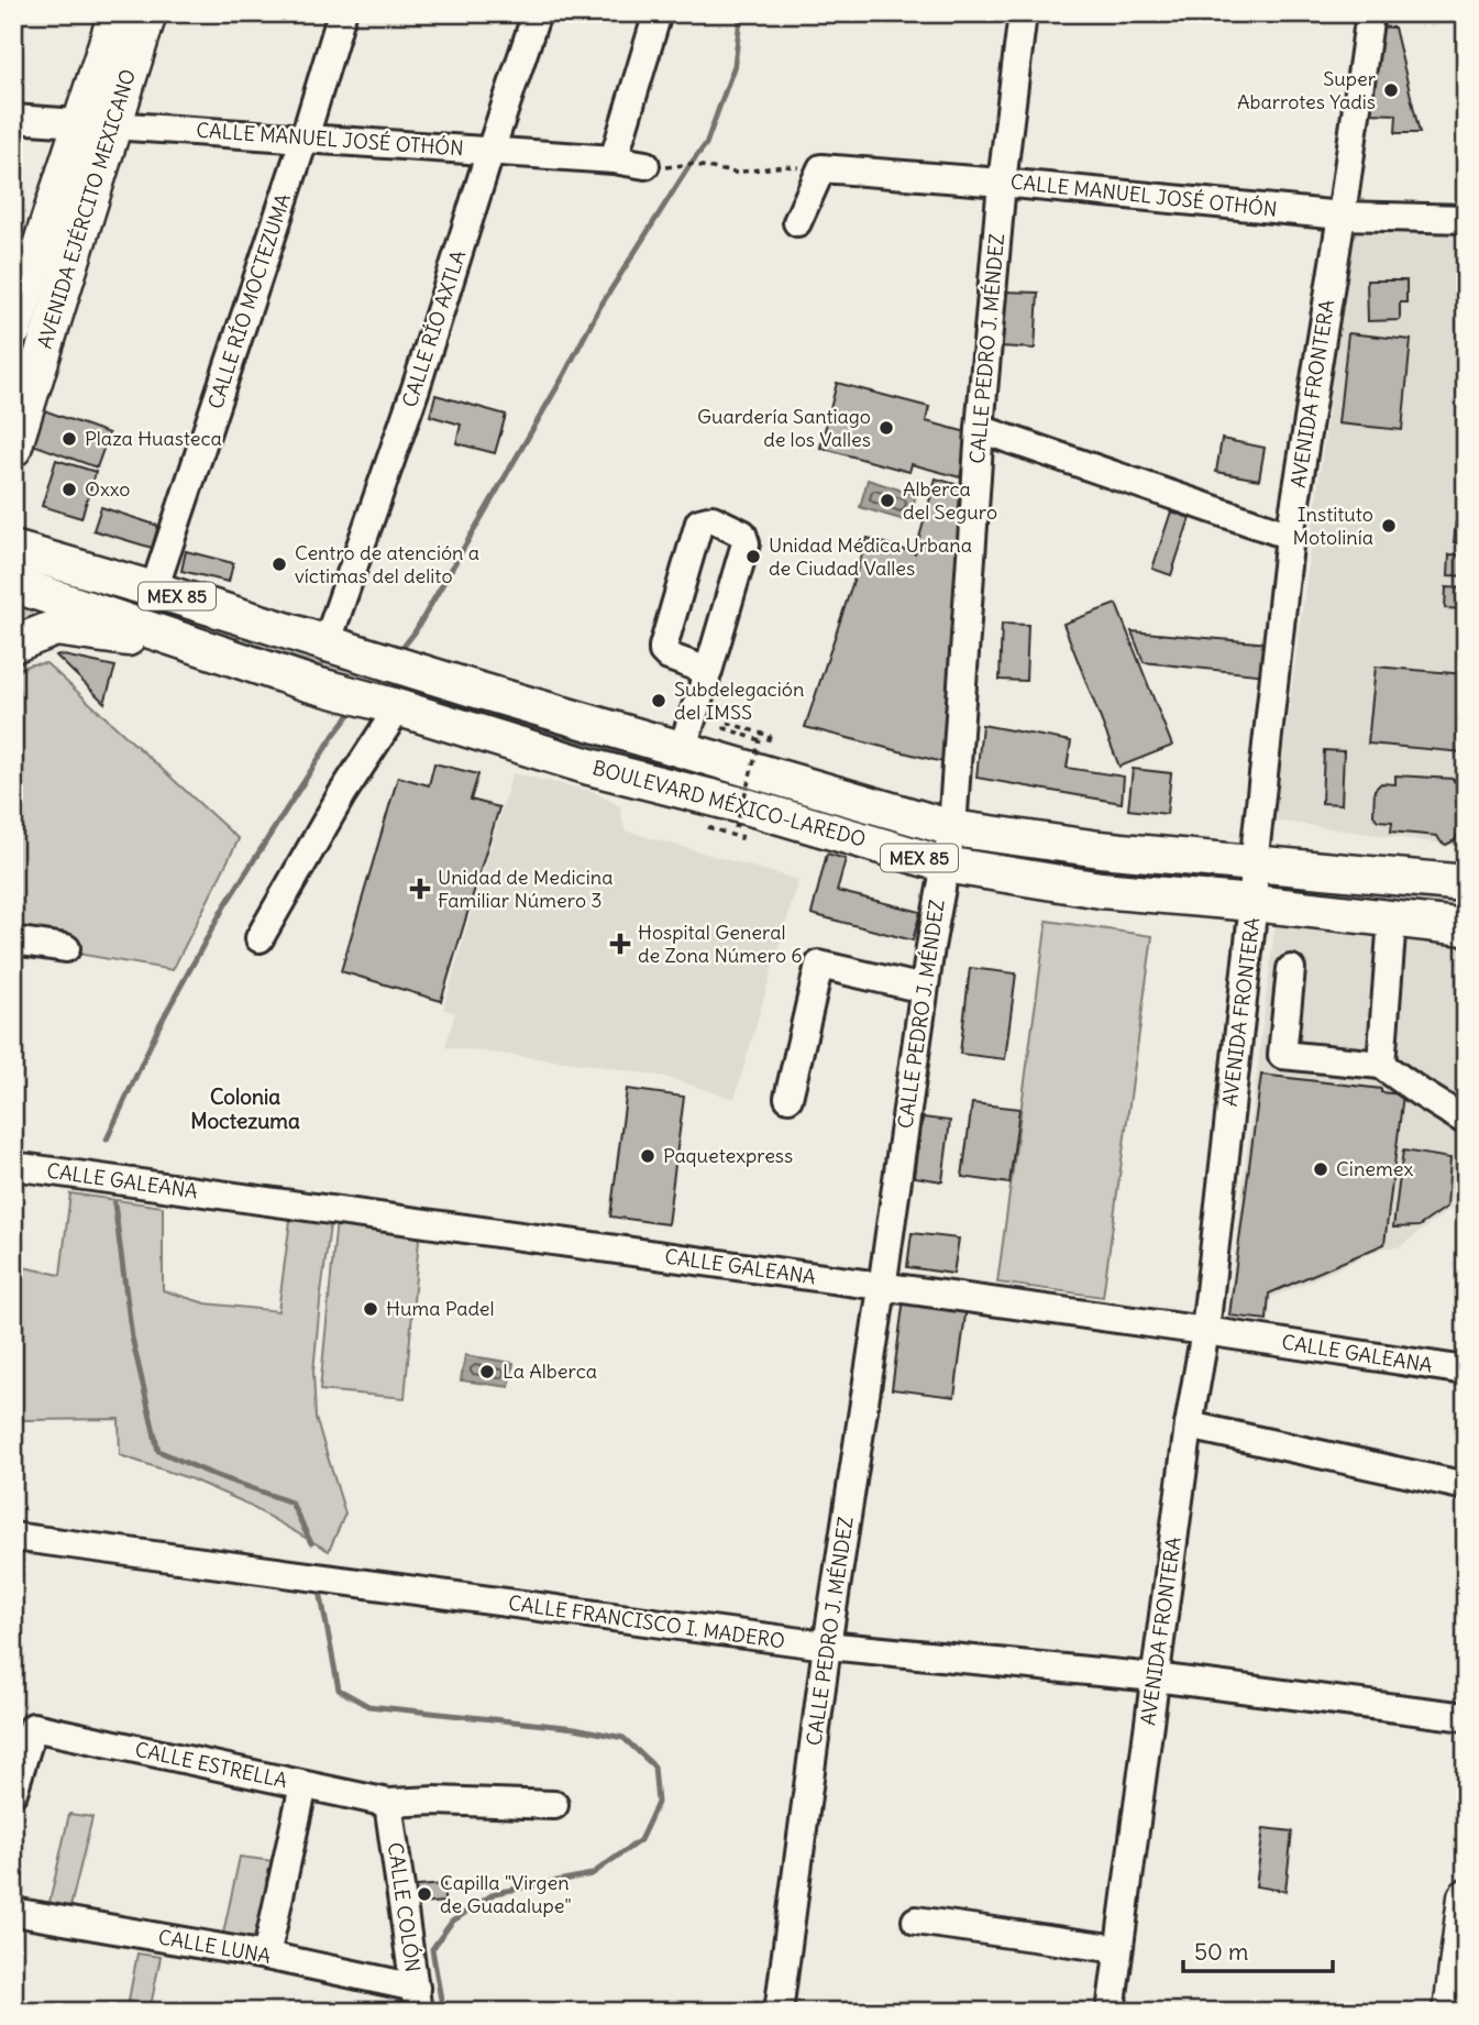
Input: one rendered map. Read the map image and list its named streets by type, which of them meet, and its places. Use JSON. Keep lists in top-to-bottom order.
{
  "streets": {
    "main road": ["AVENIDA EJÉRCITO MEXICANO", "MEX 85", "BOULEVARD MÉXICO-LAREDO"],
    "street": [
      "CALLE MANUEL JOSÉ OTHÓN",
      "CALLE RÍO MOCTEZUMA",
      "CALLE RÍO AXTLA",
      "CALLE PEDRO J. MÉNDEZ",
      "AVENIDA FRONTERA",
      "CALLE GALEANA",
      "CALLE FRANCISCO I. MADERO",
      "CALLE ESTRELLA",
      "CALLE COLÓN",
      "CALLE LUNA"
    ]
  },
  "crossings": [
    ["CALLE MANUEL JOSÉ OTHÓN", "AVENIDA EJÉRCITO MEXICANO"],
    ["CALLE MANUEL JOSÉ OTHÓN", "CALLE RÍO MOCTEZUMA"],
    ["CALLE MANUEL JOSÉ OTHÓN", "CALLE RÍO AXTLA"],
    ["CALLE MANUEL JOSÉ OTHÓN", "CALLE PEDRO J. MÉNDEZ"],
    ["CALLE MANUEL JOSÉ OTHÓN", "AVENIDA FRONTERA"],
    ["CALLE RÍO MOCTEZUMA", "BOULEVARD MÉXICO-LAREDO"],
    ["CALLE RÍO AXTLA", "BOULEVARD MÉXICO-LAREDO"],
    ["CALLE PEDRO J. MÉNDEZ", "BOULEVARD MÉXICO-LAREDO"],
    ["CALLE PEDRO J. MÉNDEZ", "CALLE GALEANA"],
    ["CALLE PEDRO J. MÉNDEZ", "CALLE FRANCISCO I. MADERO"],
    ["AVENIDA FRONTERA", "BOULEVARD MÉXICO-LAREDO"],
    ["AVENIDA FRONTERA", "CALLE GALEANA"],
    ["AVENIDA FRONTERA", "CALLE FRANCISCO I. MADERO"],
    ["CALLE ESTRELLA", "CALLE COLÓN"],
    ["CALLE COLÓN", "CALLE LUNA"]
  ],
  "districts": ["Colonia Moctezuma"],
  "places": {
    "other": [
      "Super Abarrotes Yadis",
      "Guardería Santiago de los Valles",
      "Plaza Huasteca",
      "Oxxo",
      "Alberca del Seguro",
      "Instituto Motolinía",
      "Unidad Médica Urbana de Ciudad Valles",
      "Centro de atención a víctimas del delito",
      "Subdelegación del IMSS",
      "Paquetexpress",
      "Cinemex",
      "Huma Padel",
      "La Alberca",
      "Capilla \"Virgen de Guadalupe\""
    ],
    "health": ["Unidad de Medicina Familiar Número 3", "Hospital General de Zona Número 6"]
  },
  "scale_bar": "50 m"
}
